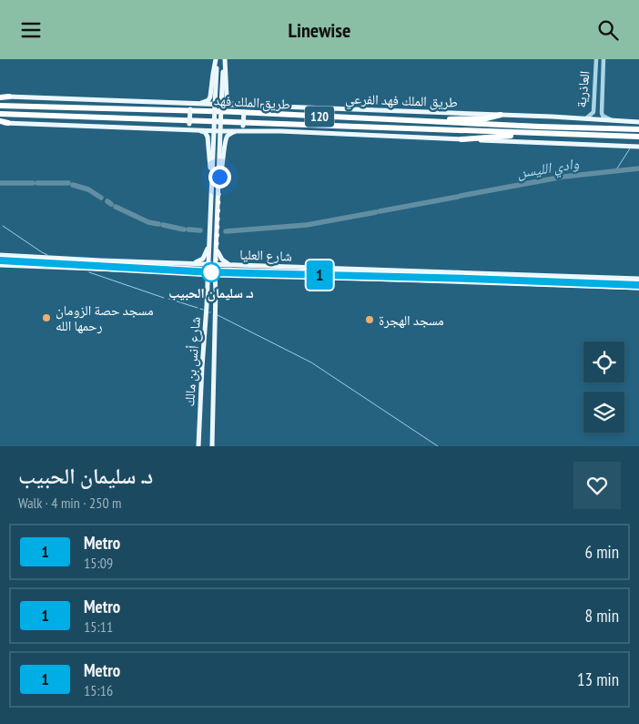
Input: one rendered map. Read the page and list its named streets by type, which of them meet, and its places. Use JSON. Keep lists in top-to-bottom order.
{
  "streets": {
    "highway": ["طريق الملك فهد", "120"],
    "main road": ["طريق الملك فهد الفرعي", "شارع العليا", "شارع أنس بن مالك"],
    "street": ["العاذرية"]
  },
  "crossings": [
    ["العاذرية", "طريق الملك فهد الفرعي"],
    ["طريق الملك فهد الفرعي", "شارع أنس بن مالك"],
    ["شارع العليا", "شارع أنس بن مالك"]
  ],
  "water": ["وادي الليسن"],
  "places": ["د. سليمان الحبيب", "مسجد حصة الزومان رحمها الله", "مسجد الهجرة"],
  "lines": ["metro line 1"],
  "page": {
    "header": "Linewise",
    "on_map": "1",
    "heading": ["د. سليمان الحبيب", "Walk · 4 min · 250 m"],
    "list": [
      {
        "mark": "1",
        "name": "Metro",
        "note": "15:09",
        "value": "6 min"
      },
      {
        "mark": "1",
        "name": "Metro",
        "note": "15:11",
        "value": "8 min"
      },
      {
        "mark": "1",
        "name": "Metro",
        "note": "15:16",
        "value": "13 min"
      }
    ]
  }
}
